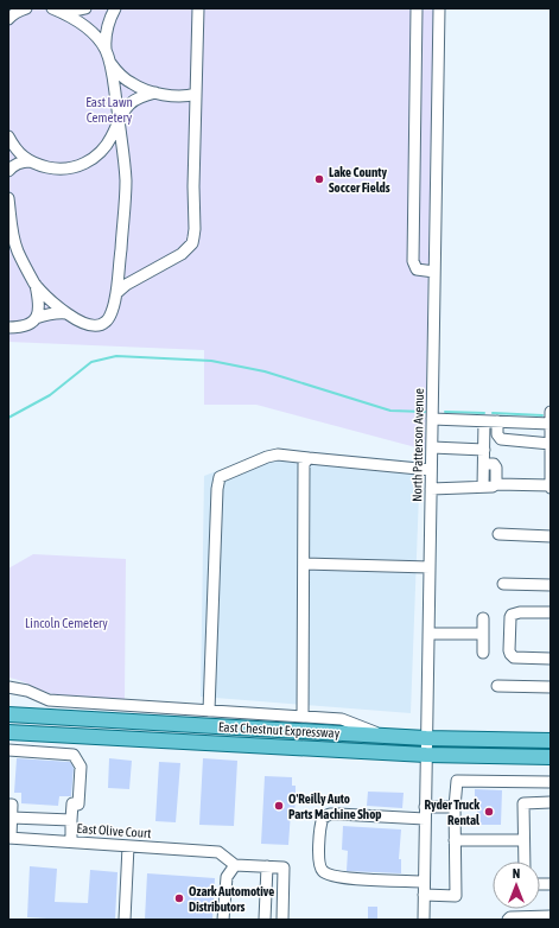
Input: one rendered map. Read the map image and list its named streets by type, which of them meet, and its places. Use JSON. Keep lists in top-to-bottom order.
{
  "streets": {
    "main road": ["East Chestnut Expressway"],
    "street": ["North Patterson Avenue", "East Olive Court"]
  },
  "crossings": [
    ["North Patterson Avenue", "East Chestnut Expressway"]
  ],
  "parks": ["East Lawn Cemetery", "Lincoln Cemetery"],
  "places": [
    "Lake County Soccer Fields",
    "O'Reilly Auto Parts Machine Shop",
    "Ryder Truck Rental",
    "Ozark Automotive Distributors"
  ],
  "north": "top"
}
